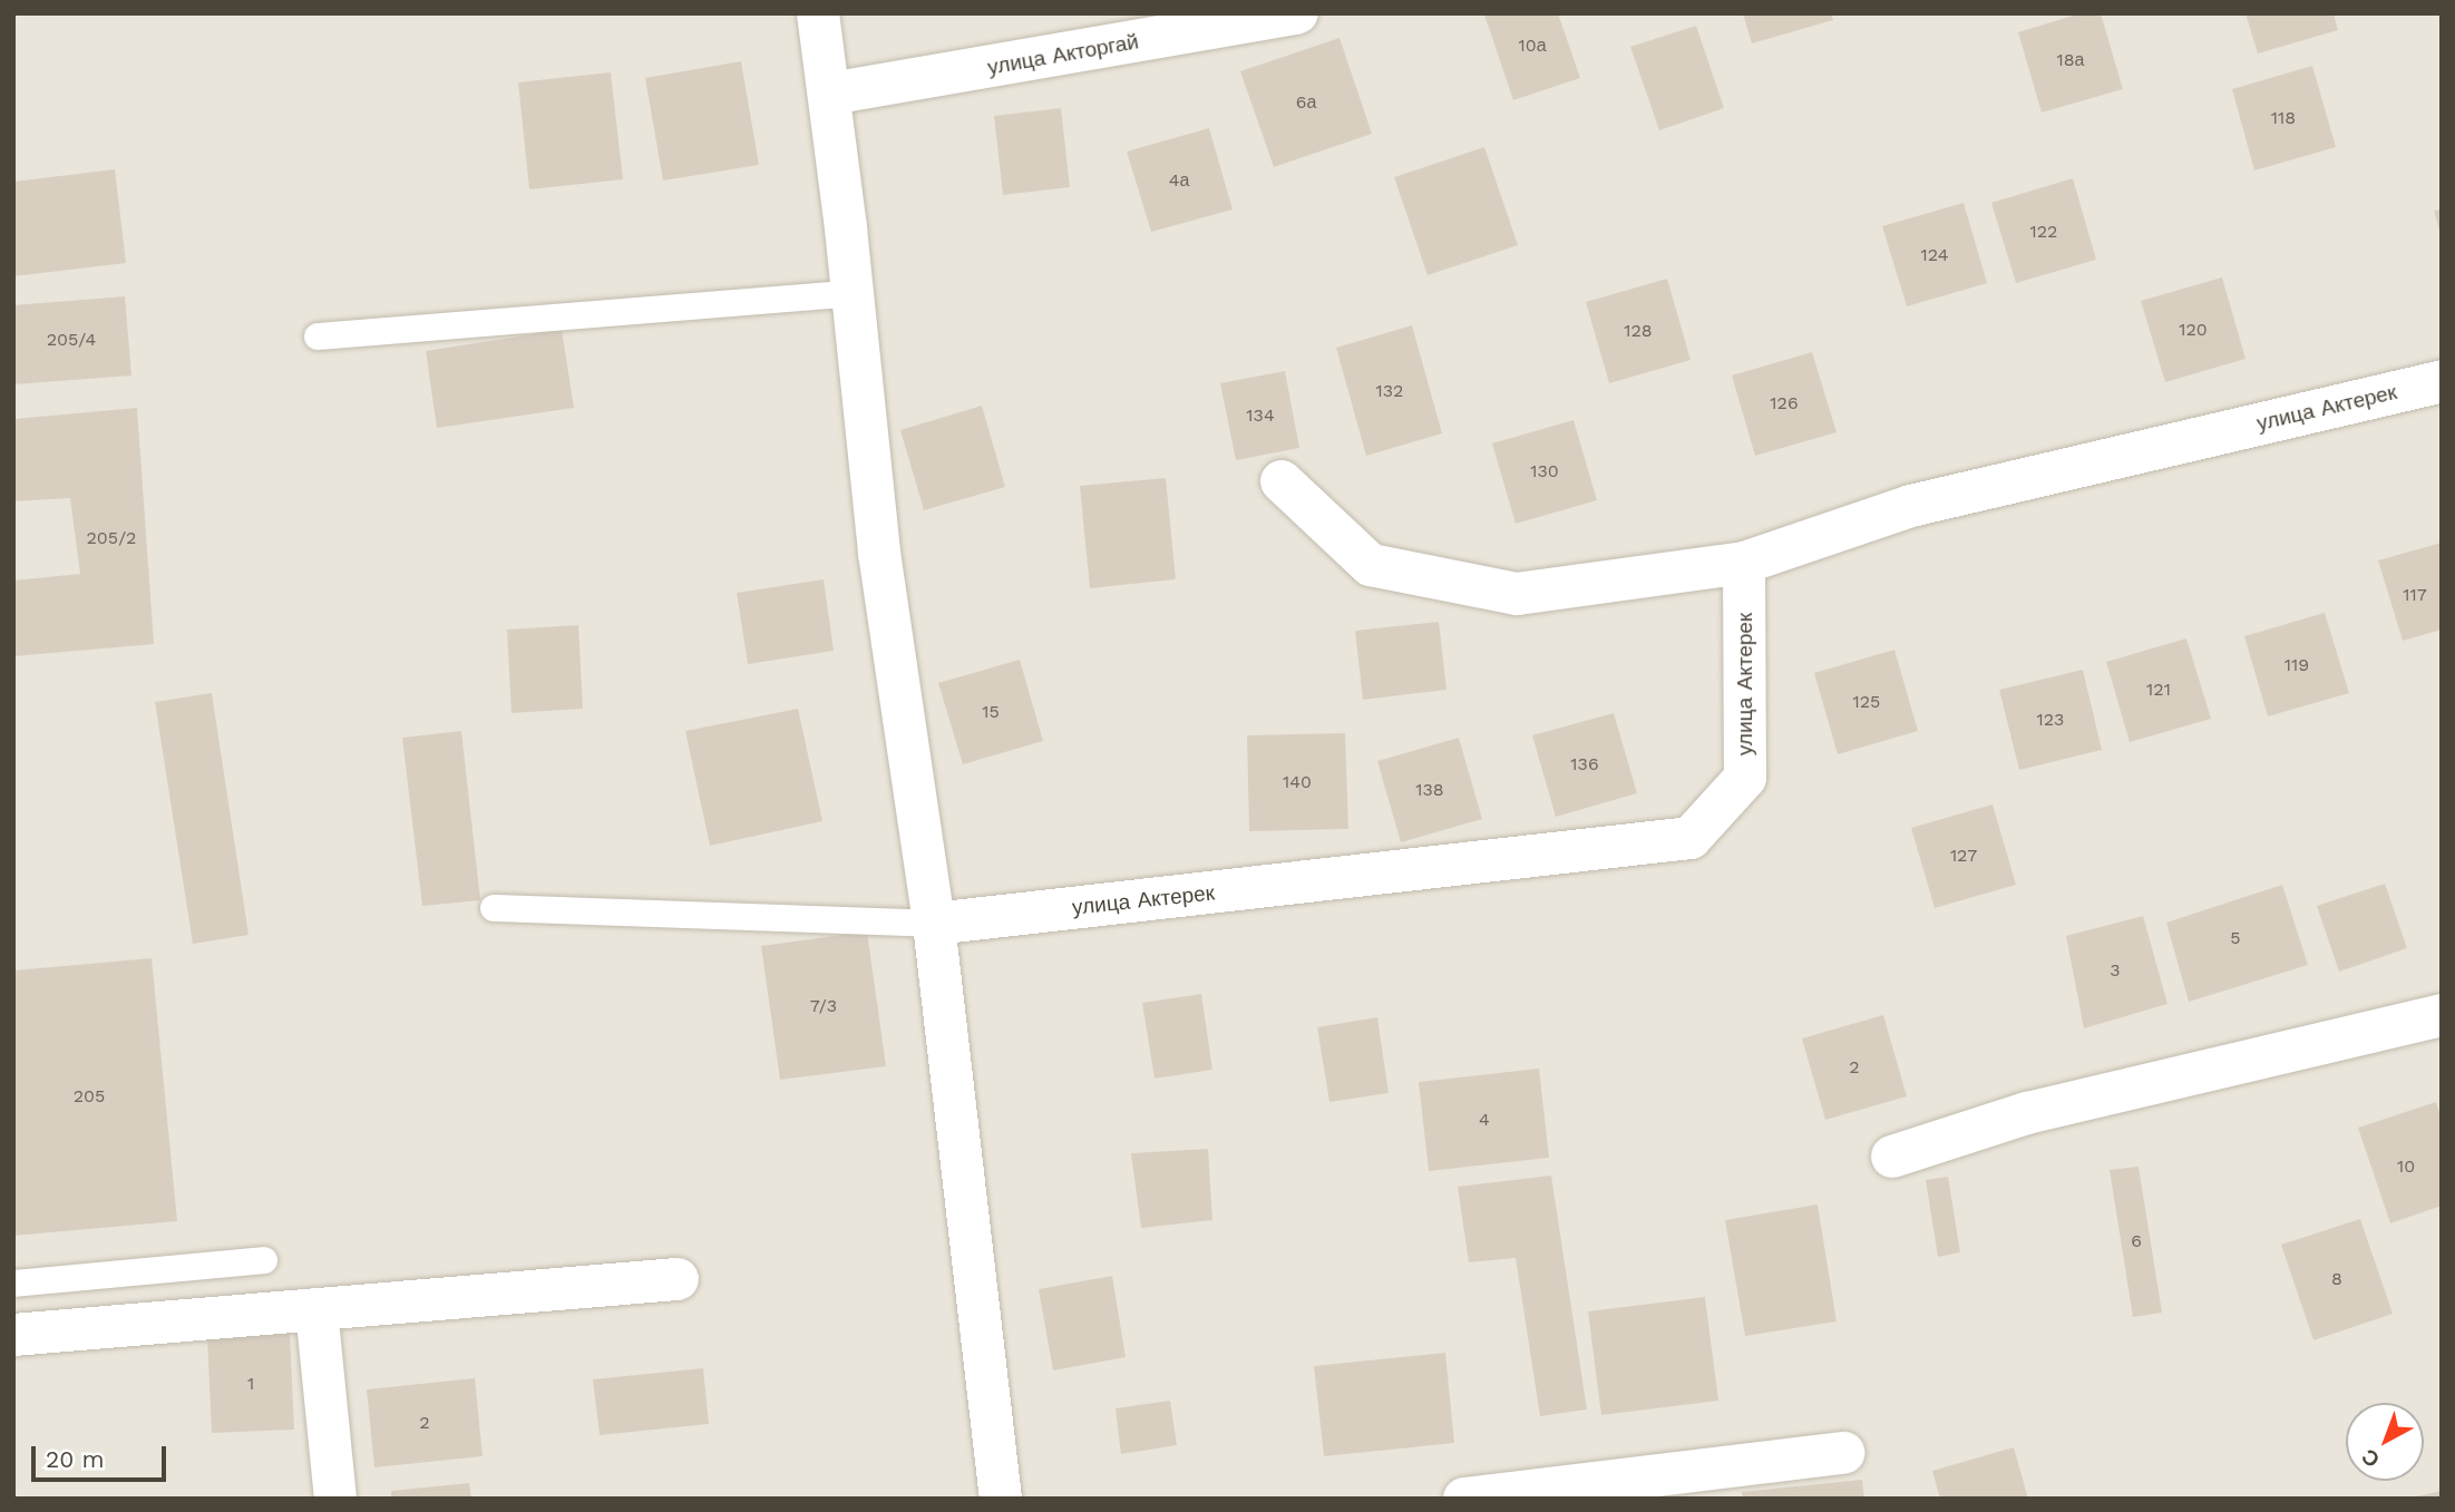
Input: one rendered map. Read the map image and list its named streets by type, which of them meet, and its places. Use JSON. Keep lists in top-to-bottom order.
{
  "streets": {
    "street": ["улица Акторгай", "улица Актерек"]
  },
  "house_numbers": [
    "10а",
    "18а",
    "6а",
    "118",
    "4а",
    "122",
    "124",
    "120",
    "128",
    "205/4",
    "132",
    "126",
    "134",
    "130",
    "205/2",
    "117",
    "119",
    "121",
    "125",
    "15",
    "123",
    "136",
    "140",
    "138",
    "127",
    "5",
    "3",
    "7/3",
    "2",
    "205",
    "4",
    "10",
    "6",
    "8",
    "1",
    "2"
  ],
  "scale_bar": "20 m",
  "north": "bottom left"
}
